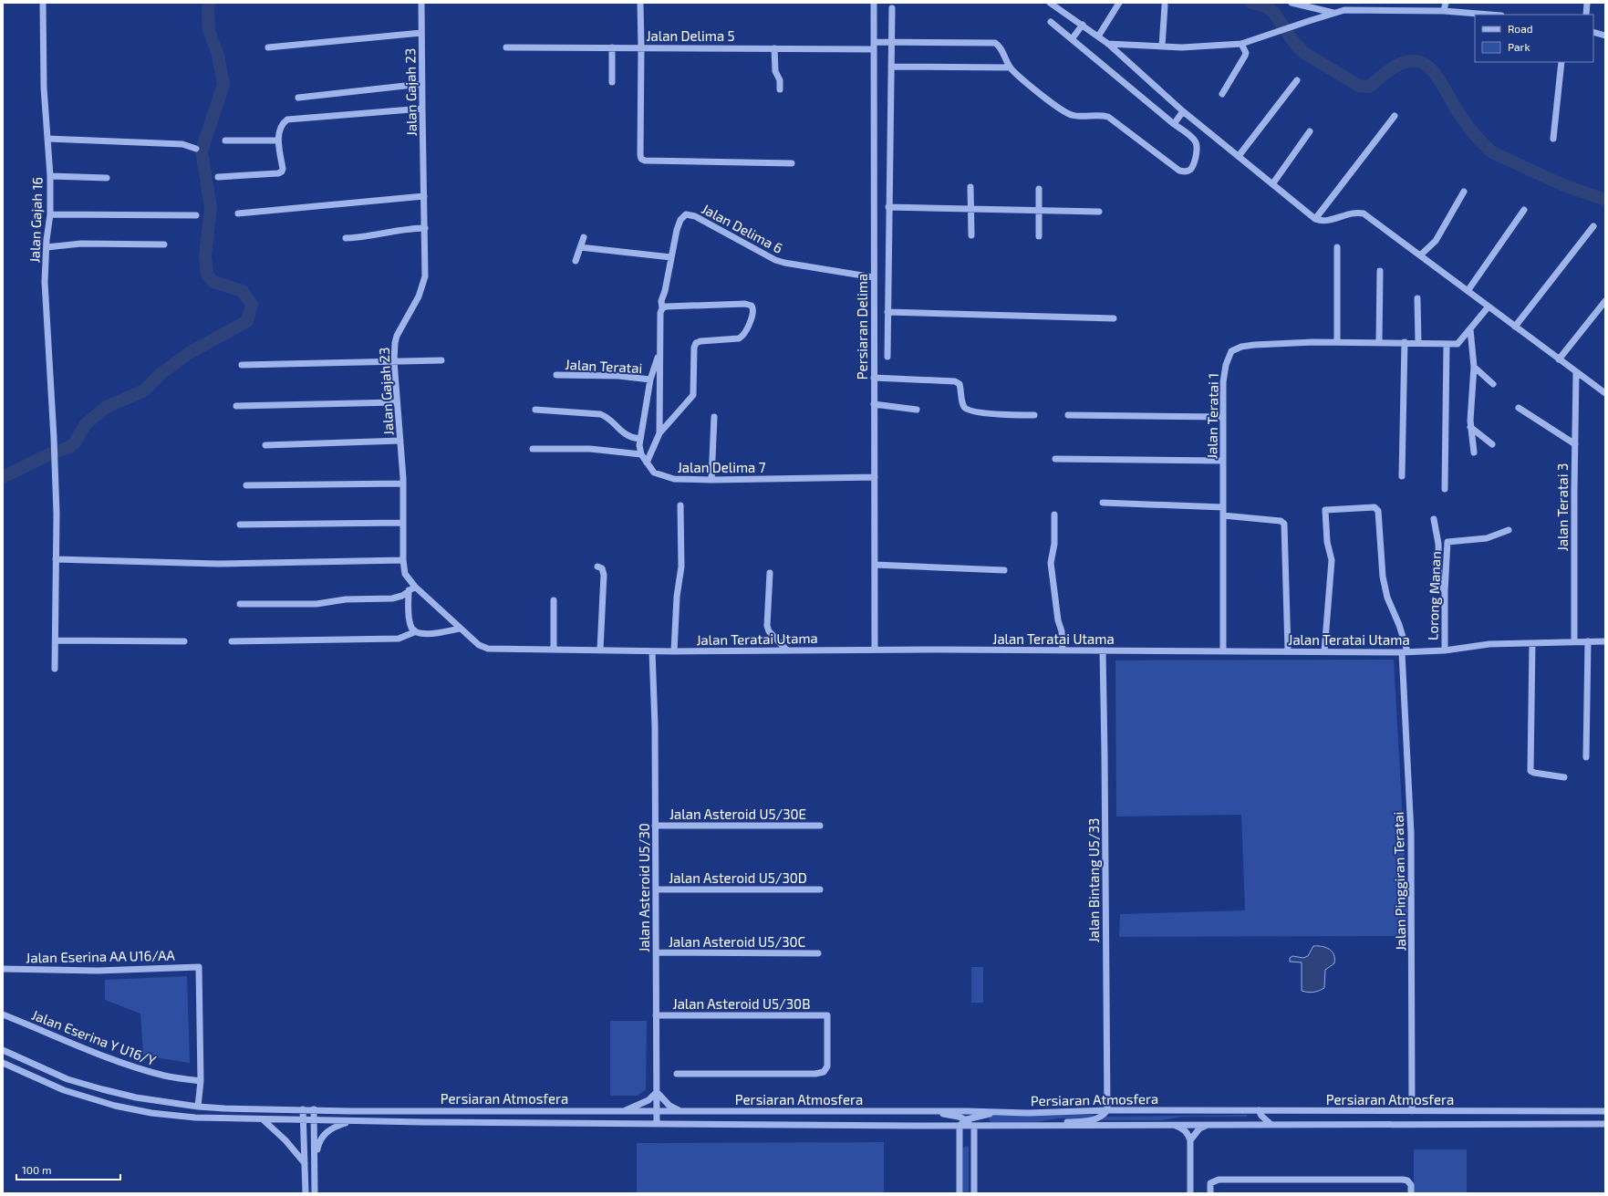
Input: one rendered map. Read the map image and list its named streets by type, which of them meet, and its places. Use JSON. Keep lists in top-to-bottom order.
{
  "streets": {
    "street": [
      "Jalan Delima 5",
      "Jalan Gajah 23",
      "Jalan Gajah 16",
      "Jalan Delima 6",
      "Persiaran Delima",
      "Jalan Teratai",
      "Jalan Teratai 1",
      "Jalan Delima 7",
      "Jalan Teratai 3",
      "Lorong Manan",
      "Jalan Teratai Utama",
      "Jalan Asteroid U5/30E",
      "Jalan Asteroid U5/30D",
      "Jalan Bintang U5/33",
      "Jalan Pinggiran Teratai",
      "Jalan Asteroid U5/30",
      "Jalan Asteroid U5/30C",
      "Jalan Eserina AA U16/AA",
      "Jalan Asteroid U5/30B",
      "Jalan Eserina Y U16/Y",
      "Persiaran Atmosfera"
    ]
  },
  "crossings": [
    ["Jalan Delima 5", "Persiaran Delima"],
    ["Jalan Gajah 23", "Jalan Teratai Utama"],
    ["Jalan Delima 6", "Persiaran Delima"],
    ["Persiaran Delima", "Jalan Delima 7"],
    ["Persiaran Delima", "Jalan Teratai Utama"],
    ["Jalan Teratai 1", "Jalan Teratai Utama"],
    ["Jalan Teratai 3", "Jalan Teratai Utama"],
    ["Lorong Manan", "Jalan Teratai Utama"],
    ["Jalan Teratai Utama", "Jalan Bintang U5/33"],
    ["Jalan Teratai Utama", "Jalan Pinggiran Teratai"],
    ["Jalan Teratai Utama", "Jalan Asteroid U5/30"],
    ["Jalan Asteroid U5/30E", "Jalan Asteroid U5/30"],
    ["Jalan Asteroid U5/30D", "Jalan Asteroid U5/30"],
    ["Jalan Bintang U5/33", "Persiaran Atmosfera"],
    ["Jalan Pinggiran Teratai", "Persiaran Atmosfera"],
    ["Jalan Asteroid U5/30", "Jalan Asteroid U5/30C"],
    ["Jalan Asteroid U5/30", "Jalan Asteroid U5/30B"],
    ["Jalan Asteroid U5/30", "Persiaran Atmosfera"],
    ["Jalan Eserina AA U16/AA", "Jalan Eserina Y U16/Y"]
  ],
  "legend": ["Road", "Park"],
  "scale_bar": "100 m"
}
